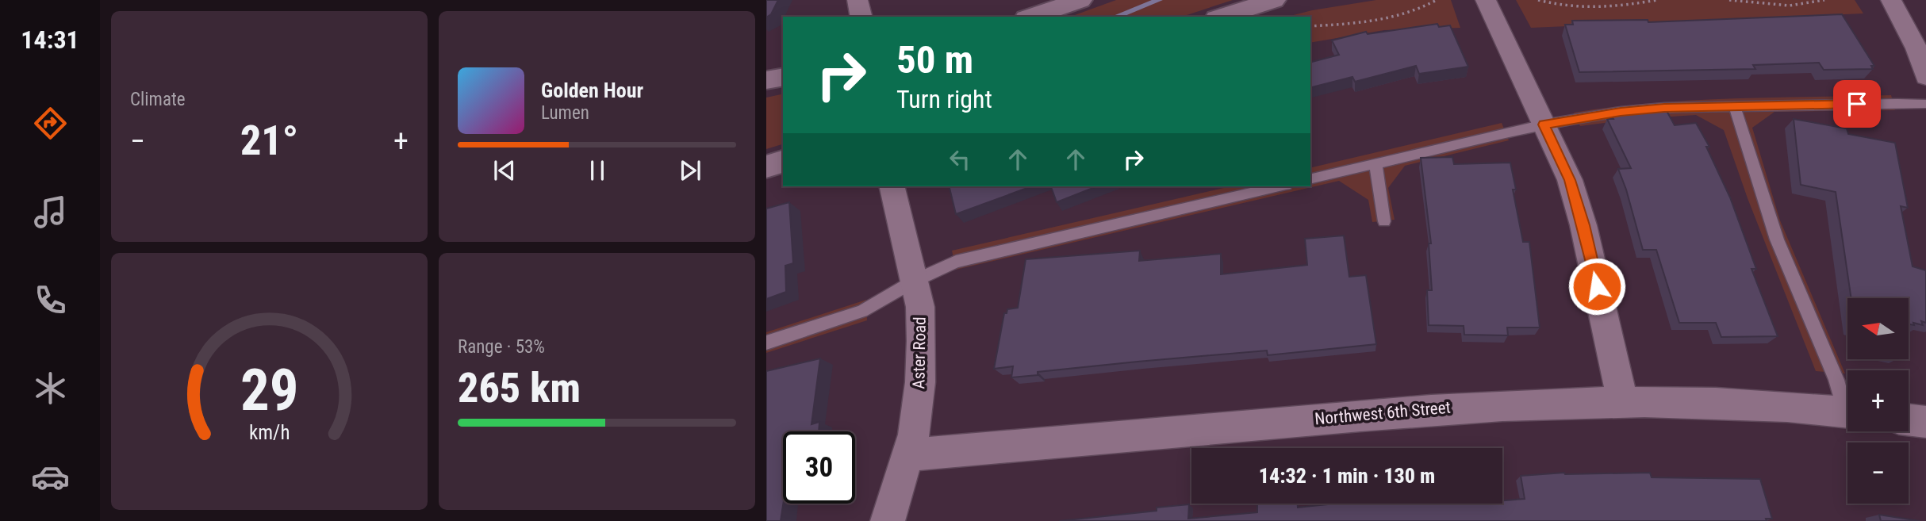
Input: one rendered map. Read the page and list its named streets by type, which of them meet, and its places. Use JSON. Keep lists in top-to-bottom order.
{
  "streets": {
    "street": ["Aster Road", "Northwest 6th Street"]
  },
  "crossings": [
    ["Aster Road", "Northwest 6th Street"]
  ],
  "north": "left",
  "page": {
    "tabs": "14:31",
    "tile": [
      "Climate",
      ["Range · 53%", "265 km"]
    ],
    "turn": ["50 m", "Turn right"],
    "song": ["Golden Hour", "Lumen"],
    "heat": ["−", "21°", "+"],
    "map_buttons": ["+", "−"],
    "limit": "30",
    "trip": "14:32 · 1 min · 130 m",
    "gauge": ["29", "km/h"]
  }
}
